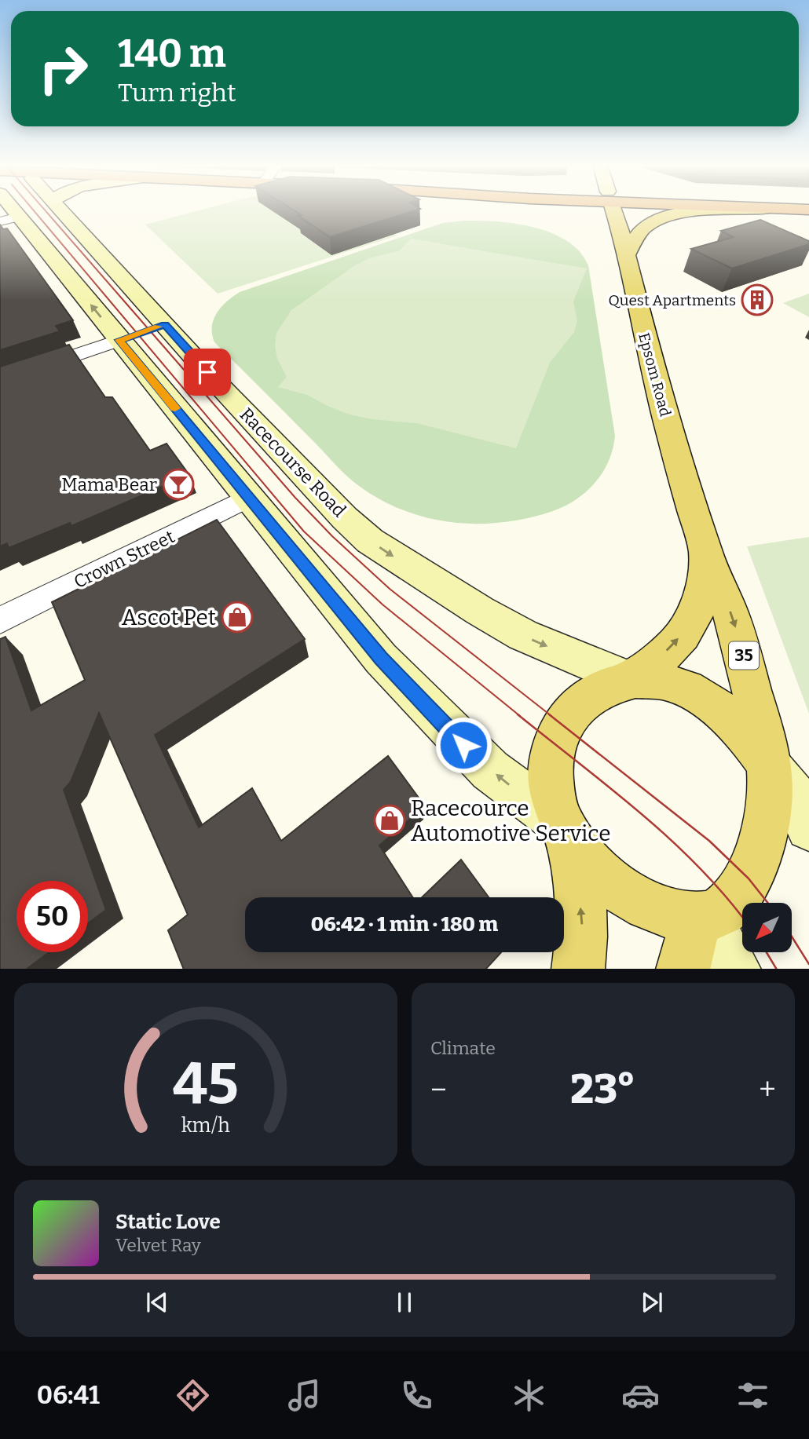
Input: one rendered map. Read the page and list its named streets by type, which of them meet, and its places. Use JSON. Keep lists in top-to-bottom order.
{
  "streets": {
    "main road": ["Epsom Road", "Racecourse Road", "35"],
    "street": ["Crown Street"]
  },
  "crossings": [
    ["Epsom Road", "Racecourse Road"],
    ["Epsom Road", "35"],
    ["Racecourse Road", "35"]
  ],
  "places": {
    "building": ["Quest Apartments"],
    "bar": ["Mama Bear"],
    "shop": ["Ascot Pet", "Racecource Automotive Service"]
  },
  "north": "bottom left",
  "page": {
    "turn": ["140 m", "Turn right"],
    "limit": "50",
    "trip": "06:42 · 1 min · 180 m",
    "tile": "Climate",
    "heat": ["−", "23°", "+"],
    "song": ["Static Love", "Velvet Ray"],
    "tabs": "06:41",
    "gauge": ["45", "km/h"]
  }
}
